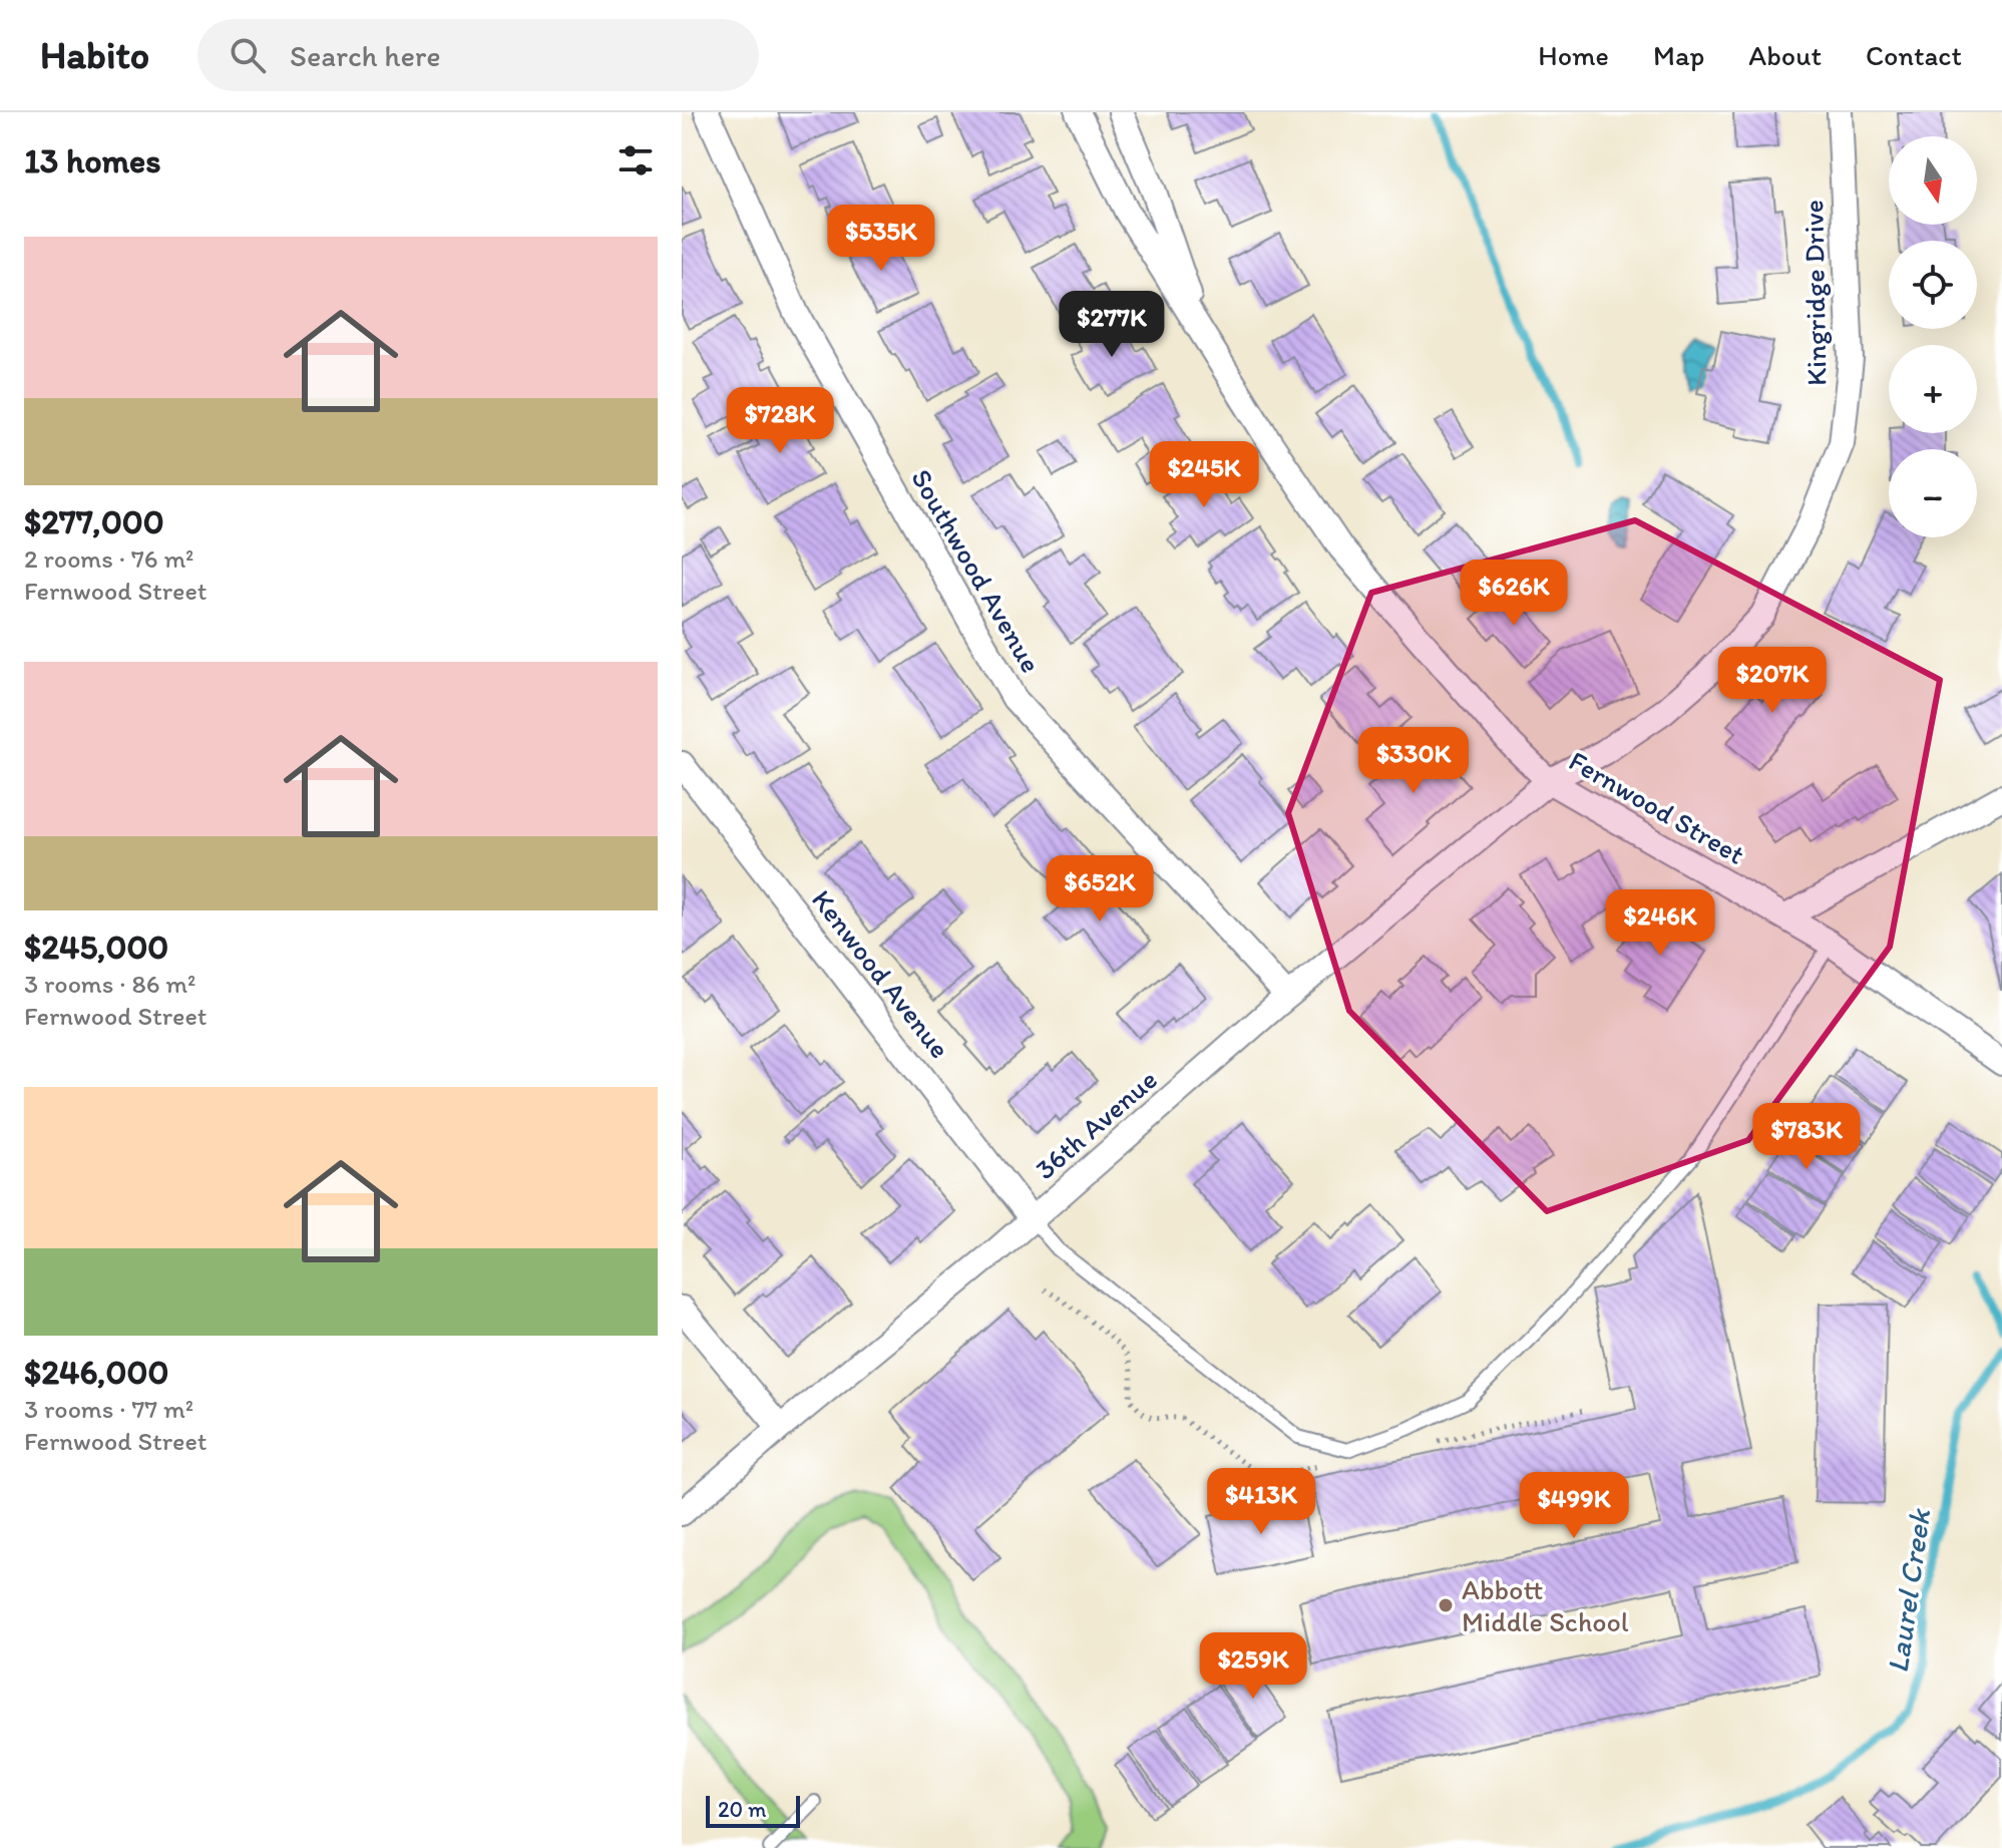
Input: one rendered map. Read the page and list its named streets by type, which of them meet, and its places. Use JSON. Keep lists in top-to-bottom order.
{
  "streets": {
    "street": [
      "Kingridge Drive",
      "Southwood Avenue",
      "Fernwood Street",
      "Kenwood Avenue",
      "36th Avenue"
    ]
  },
  "crossings": [
    ["Kingridge Drive", "Fernwood Street"],
    ["Kingridge Drive", "36th Avenue"],
    ["Southwood Avenue", "36th Avenue"],
    ["Fernwood Street", "36th Avenue"],
    ["Kenwood Avenue", "36th Avenue"]
  ],
  "water": ["Laurel Creek"],
  "places": ["Abbott Middle School"],
  "scale_bar": "20 m",
  "north": "bottom",
  "page": {
    "header": "Habito",
    "search": "Search here",
    "nav": [
      "Home",
      "Map",
      "About",
      "Contact"
    ],
    "heading": "13 homes",
    "map_buttons": ["+", "−"],
    "price": [
      "$535K",
      "$277K",
      "$728K",
      "$245K",
      "$626K",
      "$207K",
      "$330K",
      "$652K",
      "$246K",
      "$783K",
      "$413K",
      "$499K",
      "$259K"
    ],
    "list": [
      {
        "name": "$277,000",
        "note": "2 rooms · 76 m² · Fernwood Street"
      },
      {
        "name": "$245,000",
        "note": "3 rooms · 86 m² · Fernwood Street"
      },
      {
        "name": "$246,000",
        "note": "3 rooms · 77 m² · Fernwood Street"
      }
    ],
    "scale": "20 m"
  }
}
